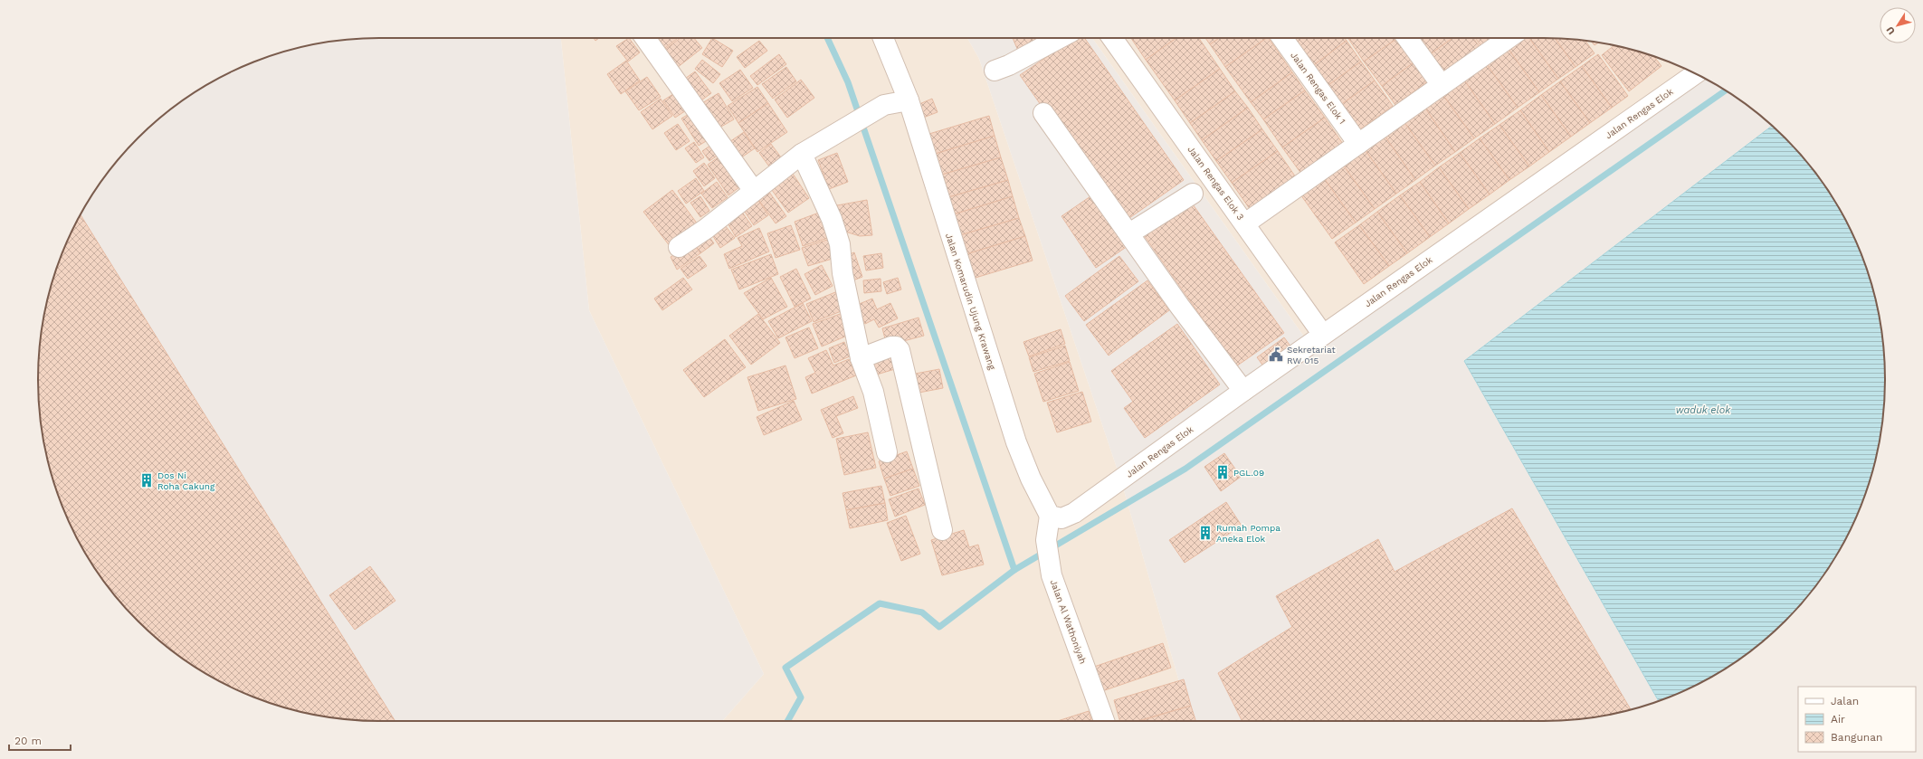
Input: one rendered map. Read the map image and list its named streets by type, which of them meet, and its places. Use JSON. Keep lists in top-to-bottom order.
{
  "streets": {
    "street": [
      "Jalan Rengas Elok 1",
      "Jalan Rengas Elok",
      "Jalan Rengas Elok 3",
      "Jalan Komarudin Ujung Krawang",
      "Jalan Al Wathoniyah"
    ]
  },
  "crossings": [
    ["Jalan Rengas Elok", "Jalan Rengas Elok 3"],
    ["Jalan Rengas Elok", "Jalan Komarudin Ujung Krawang"],
    ["Jalan Rengas Elok", "Jalan Al Wathoniyah"],
    ["Jalan Komarudin Ujung Krawang", "Jalan Al Wathoniyah"]
  ],
  "water": ["waduk elok"],
  "places": {
    "public building": ["Sekretariat RW 015"],
    "building": ["PGL.09", "Dos Ni Roha Cakung", "Rumah Pompa Aneka Elok"]
  },
  "legend": ["Jalan", "Air", "Bangunan"],
  "scale_bar": "20 m",
  "north": "bottom left"
}
